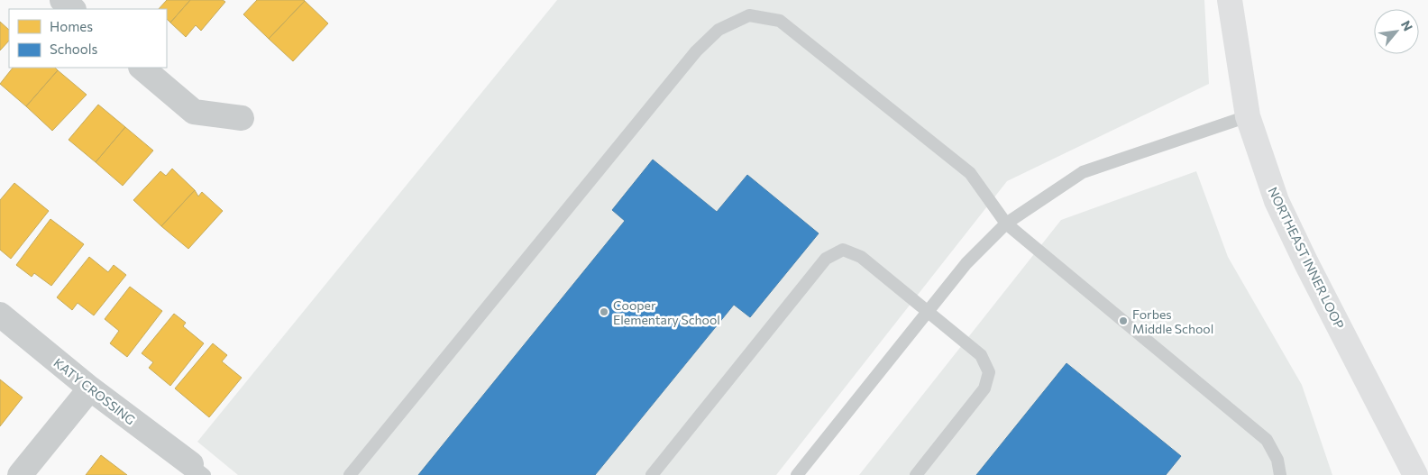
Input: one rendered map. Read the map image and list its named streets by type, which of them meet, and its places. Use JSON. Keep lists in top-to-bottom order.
{
  "streets": {
    "main road": ["NORTHEAST INNER LOOP"],
    "street": ["KATY CROSSING"]
  },
  "places": ["Cooper Elementary School", "Forbes Middle School"],
  "legend": ["Homes", "Schools"],
  "north": "top right"
}
